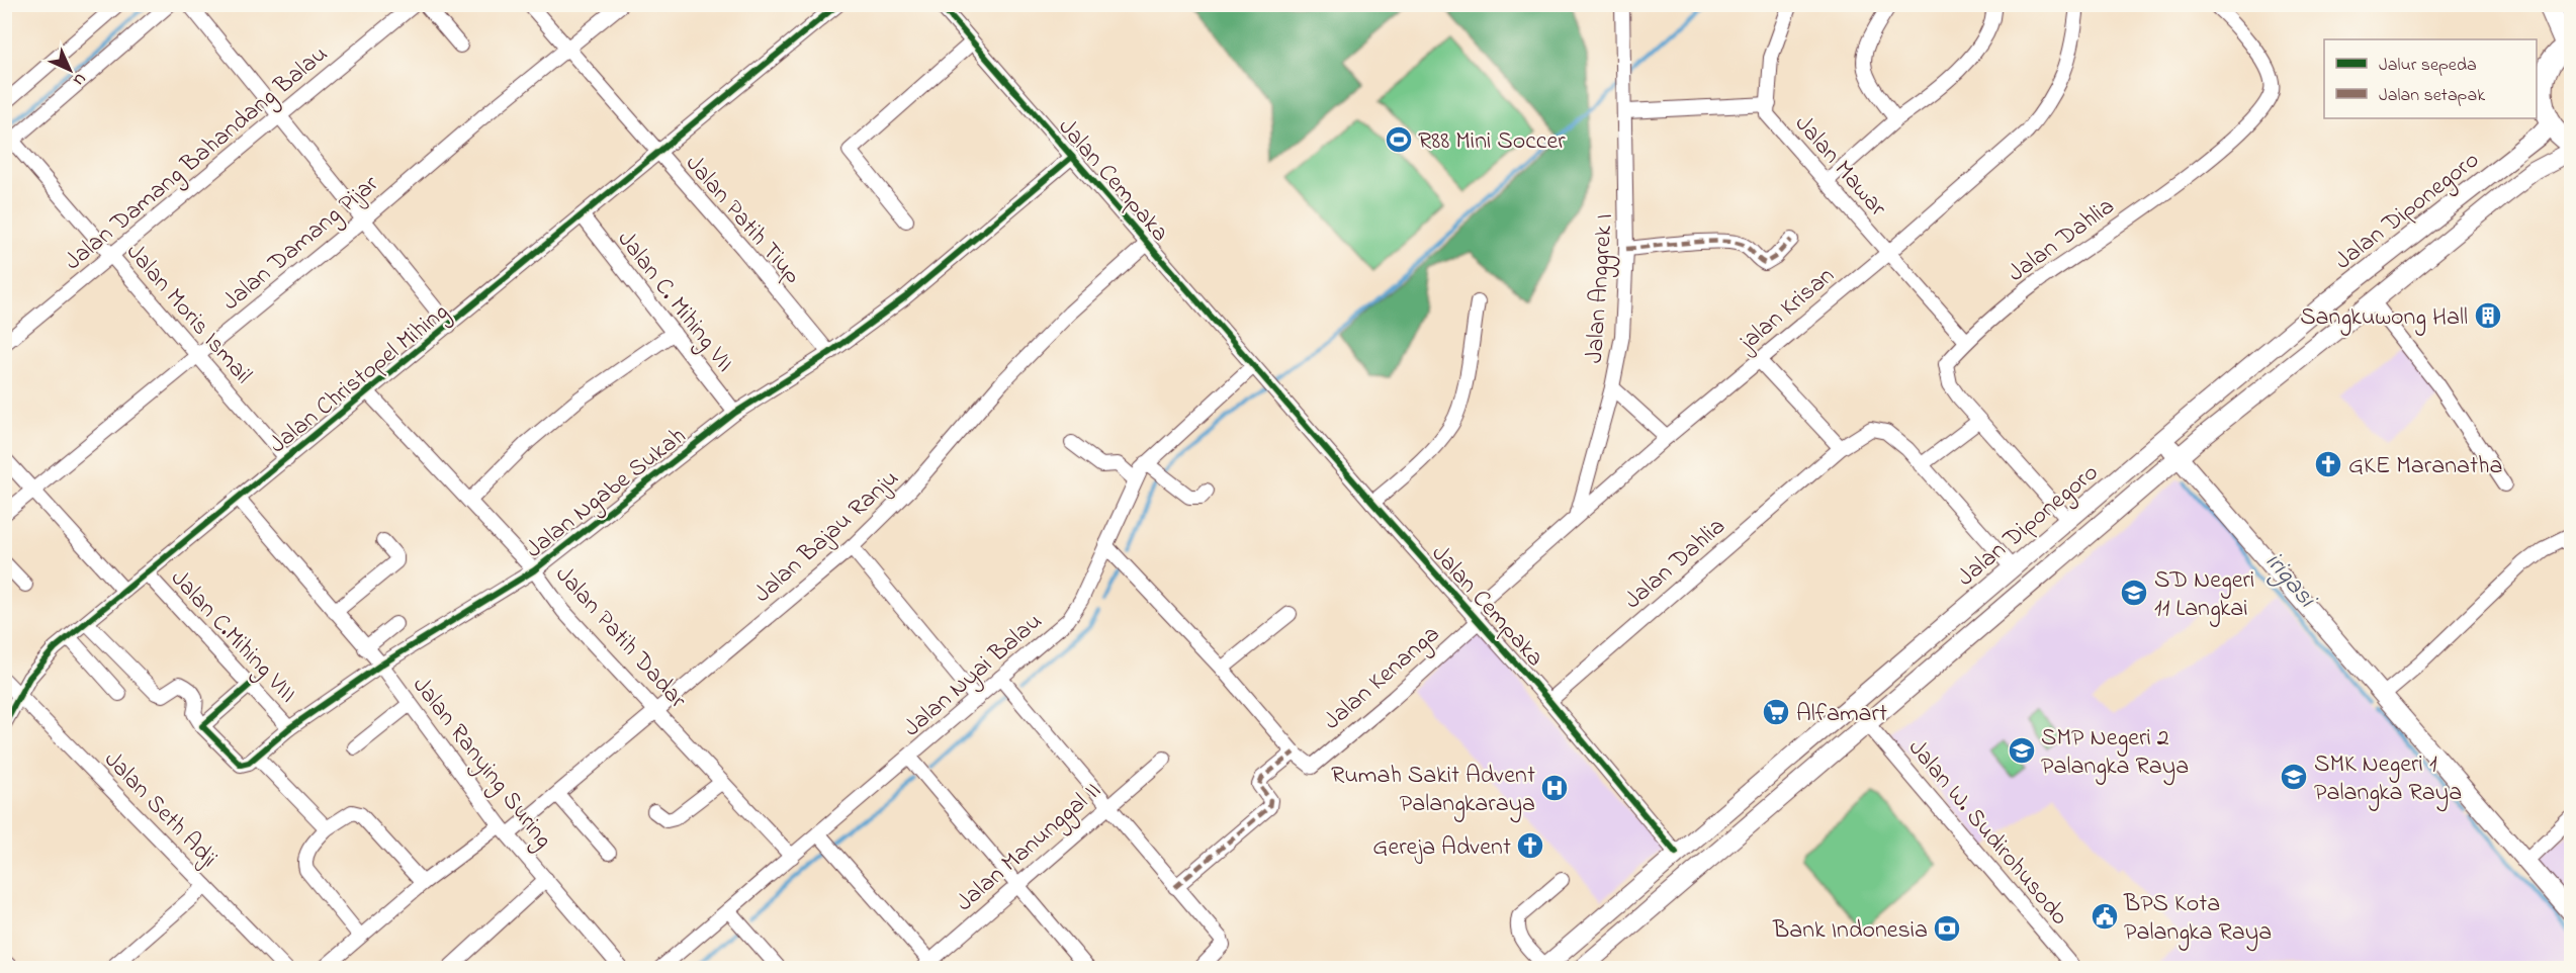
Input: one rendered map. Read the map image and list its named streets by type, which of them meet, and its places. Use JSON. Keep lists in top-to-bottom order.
{
  "streets": {
    "main road": ["Jalan Diponegoro"],
    "street": [
      "Jalan Damang Bahandang Balau",
      "Jalan Mawar",
      "Jalan Cempaka",
      "Jalan Patih Tiup",
      "Jalan Dahlia",
      "Jalan Damang Pijar",
      "Jalan Anggrek I",
      "Jalan C. Mihing VII",
      "jalan Krisan",
      "Jalan Moris Ismail",
      "Jalan Christopel Mihing",
      "Jalan Ngabe Sukah",
      "Jalan Bajau Ranju",
      "Jalan C.Mihing VIII",
      "Jalan Patih Dadar",
      "Jalan Nyai Balau",
      "Jalan Kenanga",
      "Jalan Ranying Suring",
      "Jalan Seth Adji",
      "Jalan W. Sudirohusodo",
      "Jalan Manunggal II"
    ]
  },
  "crossings": [
    ["Jalan Damang Bahandang Balau", "Jalan Moris Ismail"],
    ["Jalan Mawar", "Jalan Dahlia"],
    ["Jalan Mawar", "Jalan Anggrek I"],
    ["Jalan Mawar", "jalan Krisan"],
    ["Jalan Cempaka", "Jalan Diponegoro"],
    ["Jalan Cempaka", "Jalan Dahlia"],
    ["Jalan Cempaka", "jalan Krisan"],
    ["Jalan Cempaka", "Jalan Ngabe Sukah"],
    ["Jalan Cempaka", "Jalan Bajau Ranju"],
    ["Jalan Cempaka", "Jalan Nyai Balau"],
    ["Jalan Cempaka", "Jalan Kenanga"],
    ["Jalan Diponegoro", "Jalan Dahlia"],
    ["Jalan Diponegoro", "Jalan W. Sudirohusodo"],
    ["Jalan Patih Tiup", "Jalan Damang Pijar"],
    ["Jalan Patih Tiup", "Jalan Christopel Mihing"],
    ["Jalan Patih Tiup", "Jalan Ngabe Sukah"],
    ["Jalan Damang Pijar", "Jalan Moris Ismail"],
    ["Jalan Anggrek I", "jalan Krisan"],
    ["Jalan C. Mihing VII", "Jalan Christopel Mihing"],
    ["Jalan C. Mihing VII", "Jalan Ngabe Sukah"],
    ["jalan Krisan", "Jalan Kenanga"],
    ["Jalan Moris Ismail", "Jalan Christopel Mihing"],
    ["Jalan Christopel Mihing", "Jalan C.Mihing VIII"],
    ["Jalan Christopel Mihing", "Jalan Patih Dadar"],
    ["Jalan Christopel Mihing", "Jalan Ranying Suring"],
    ["Jalan Christopel Mihing", "Jalan Seth Adji"],
    ["Jalan Ngabe Sukah", "Jalan C.Mihing VIII"],
    ["Jalan Ngabe Sukah", "Jalan Patih Dadar"],
    ["Jalan Ngabe Sukah", "Jalan Ranying Suring"],
    ["Jalan Bajau Ranju", "Jalan Patih Dadar"],
    ["Jalan Bajau Ranju", "Jalan Ranying Suring"],
    ["Jalan Patih Dadar", "Jalan Nyai Balau"]
  ],
  "water": ["irigasi"],
  "places": {
    "sports": ["R88 Mini Soccer"],
    "building": ["Sangkuwong Hall"],
    "church": ["GKE Maranatha", "Gereja Advent"],
    "school or university": ["SD Negeri 11 Langkai", "SMP Negeri 2 Palangka Raya", "SMK Negeri 1 Palangka Raya"],
    "supermarket": ["Alfamart"],
    "hospital": ["Rumah Sakit Advent Palangkaraya"],
    "public building": ["BPS Kota Palangka Raya"],
    "bank": ["Bank Indonesia"]
  },
  "legend": ["Jalur sepeda", "Jalan setapak"],
  "north": "bottom right"
}
